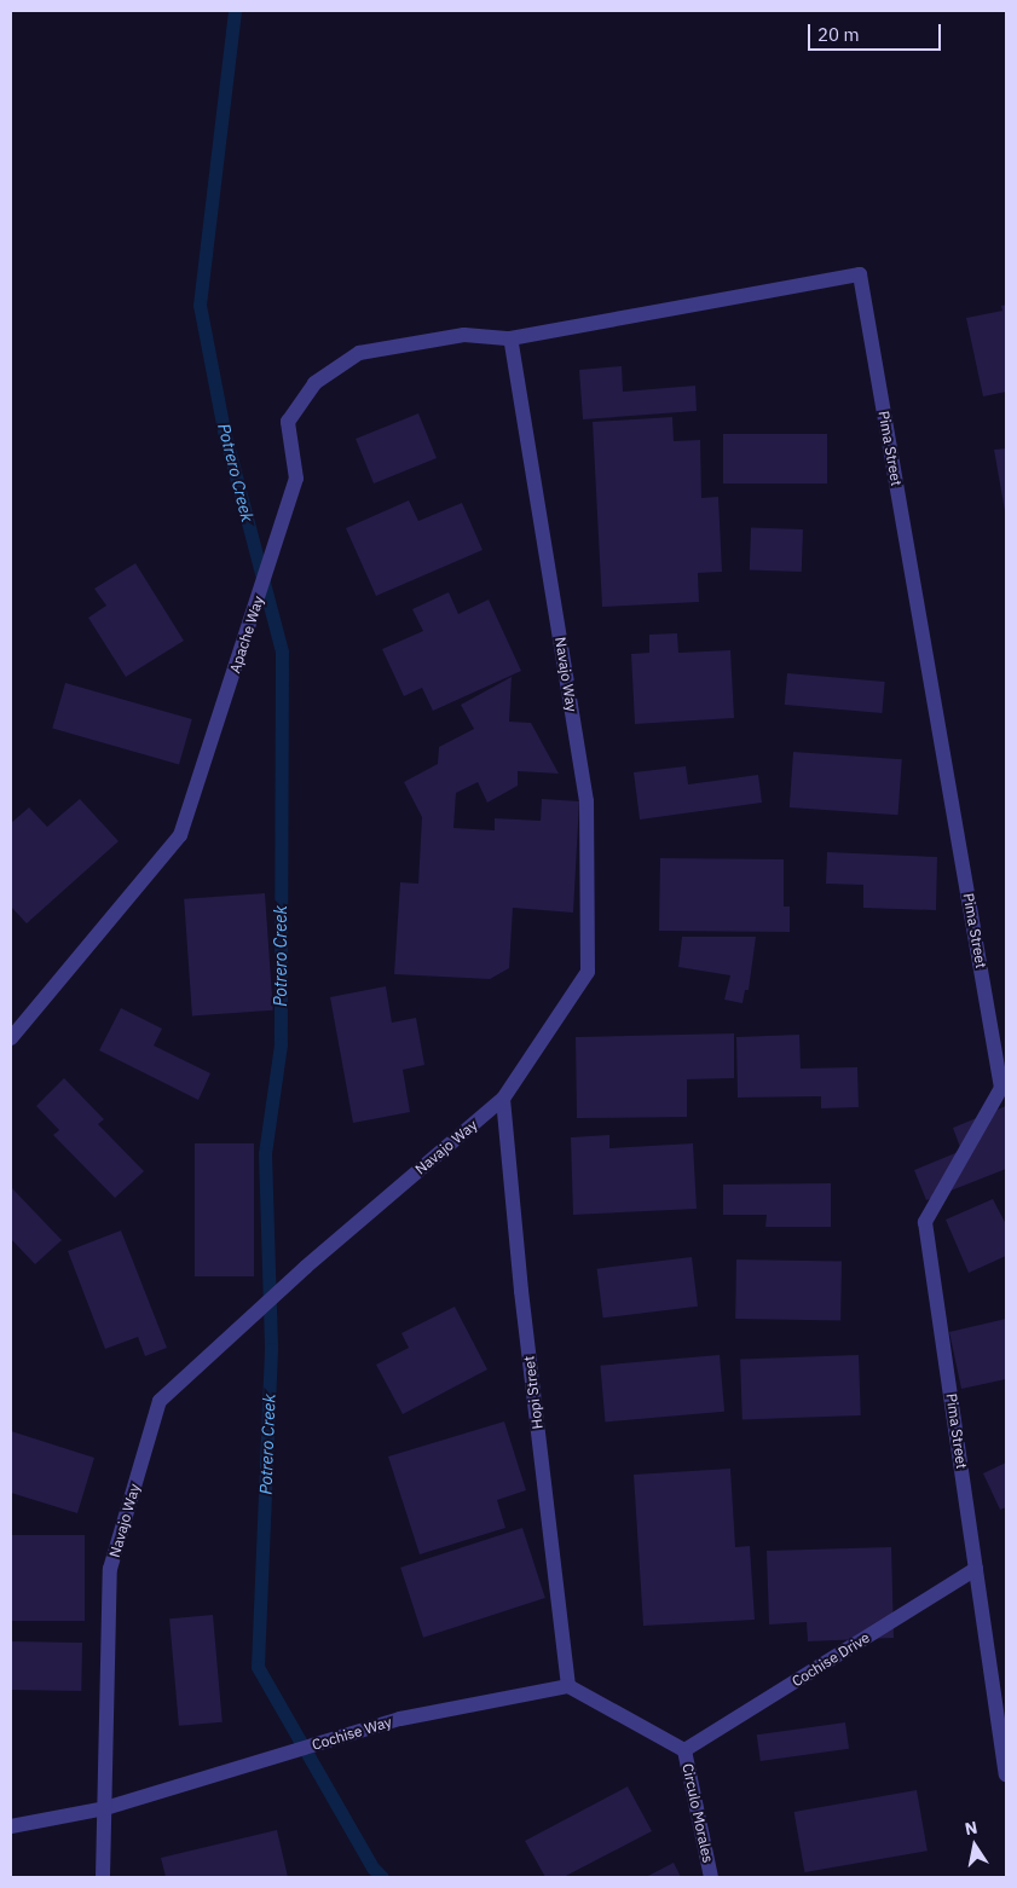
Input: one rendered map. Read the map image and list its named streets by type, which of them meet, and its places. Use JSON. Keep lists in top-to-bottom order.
{
  "streets": {
    "street": [
      "Pima Street",
      "Apache Way",
      "Navajo Way",
      "Hopi Street",
      "Cochise Drive",
      "Cochise Way",
      "Circulo Morales"
    ]
  },
  "crossings": [
    ["Pima Street", "Apache Way"],
    ["Pima Street", "Cochise Drive"],
    ["Apache Way", "Navajo Way"],
    ["Navajo Way", "Hopi Street"],
    ["Navajo Way", "Cochise Way"],
    ["Hopi Street", "Cochise Way"],
    ["Cochise Drive", "Circulo Morales"]
  ],
  "water": ["Potrero Creek"],
  "scale_bar": "20 m",
  "north": "top"
}
